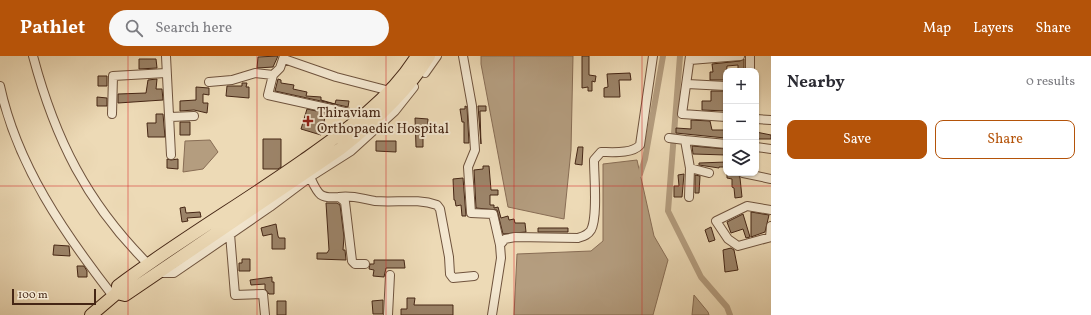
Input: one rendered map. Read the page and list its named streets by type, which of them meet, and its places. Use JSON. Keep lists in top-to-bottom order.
{
  "places": {
    "health": ["Thiraviam Orthopaedic Hospital"]
  },
  "scale_bar": "100 m",
  "page": {
    "header": "Pathlet",
    "search": "Search here",
    "nav": ["Map", "Layers", "Share"],
    "heading": ["Nearby", "0 results"],
    "map_buttons": ["+", "−"],
    "buttons": ["Save", "Share"],
    "scale": "100 m"
  }
}
